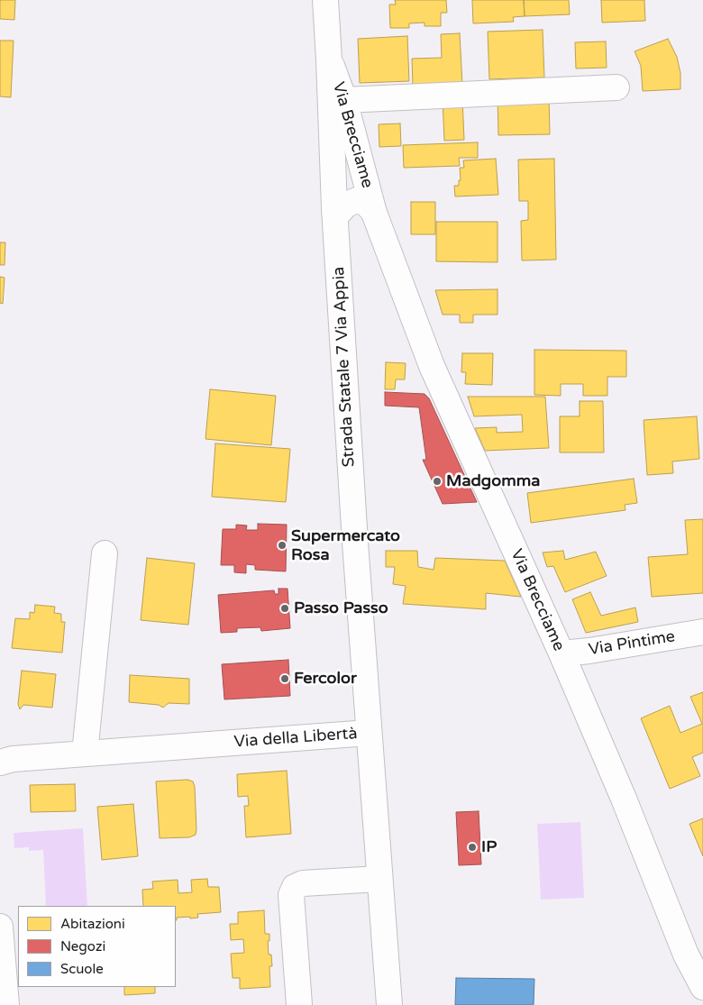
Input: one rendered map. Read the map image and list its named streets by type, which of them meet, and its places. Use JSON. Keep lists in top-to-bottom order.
{
  "streets": {
    "street": [
      "Via Brecciame",
      "Strada Statale 7 Via Appia",
      "Via Pintime",
      "Via della Libertà"
    ]
  },
  "crossings": [
    ["Via Brecciame", "Strada Statale 7 Via Appia"],
    ["Via Brecciame", "Via Pintime"],
    ["Strada Statale 7 Via Appia", "Via della Libertà"]
  ],
  "places": [
    "Madgomma",
    "Supermercato Rosa",
    "Passo Passo",
    "Fercolor",
    "IP"
  ],
  "legend": ["Abitazioni", "Negozi", "Scuole"]
}
